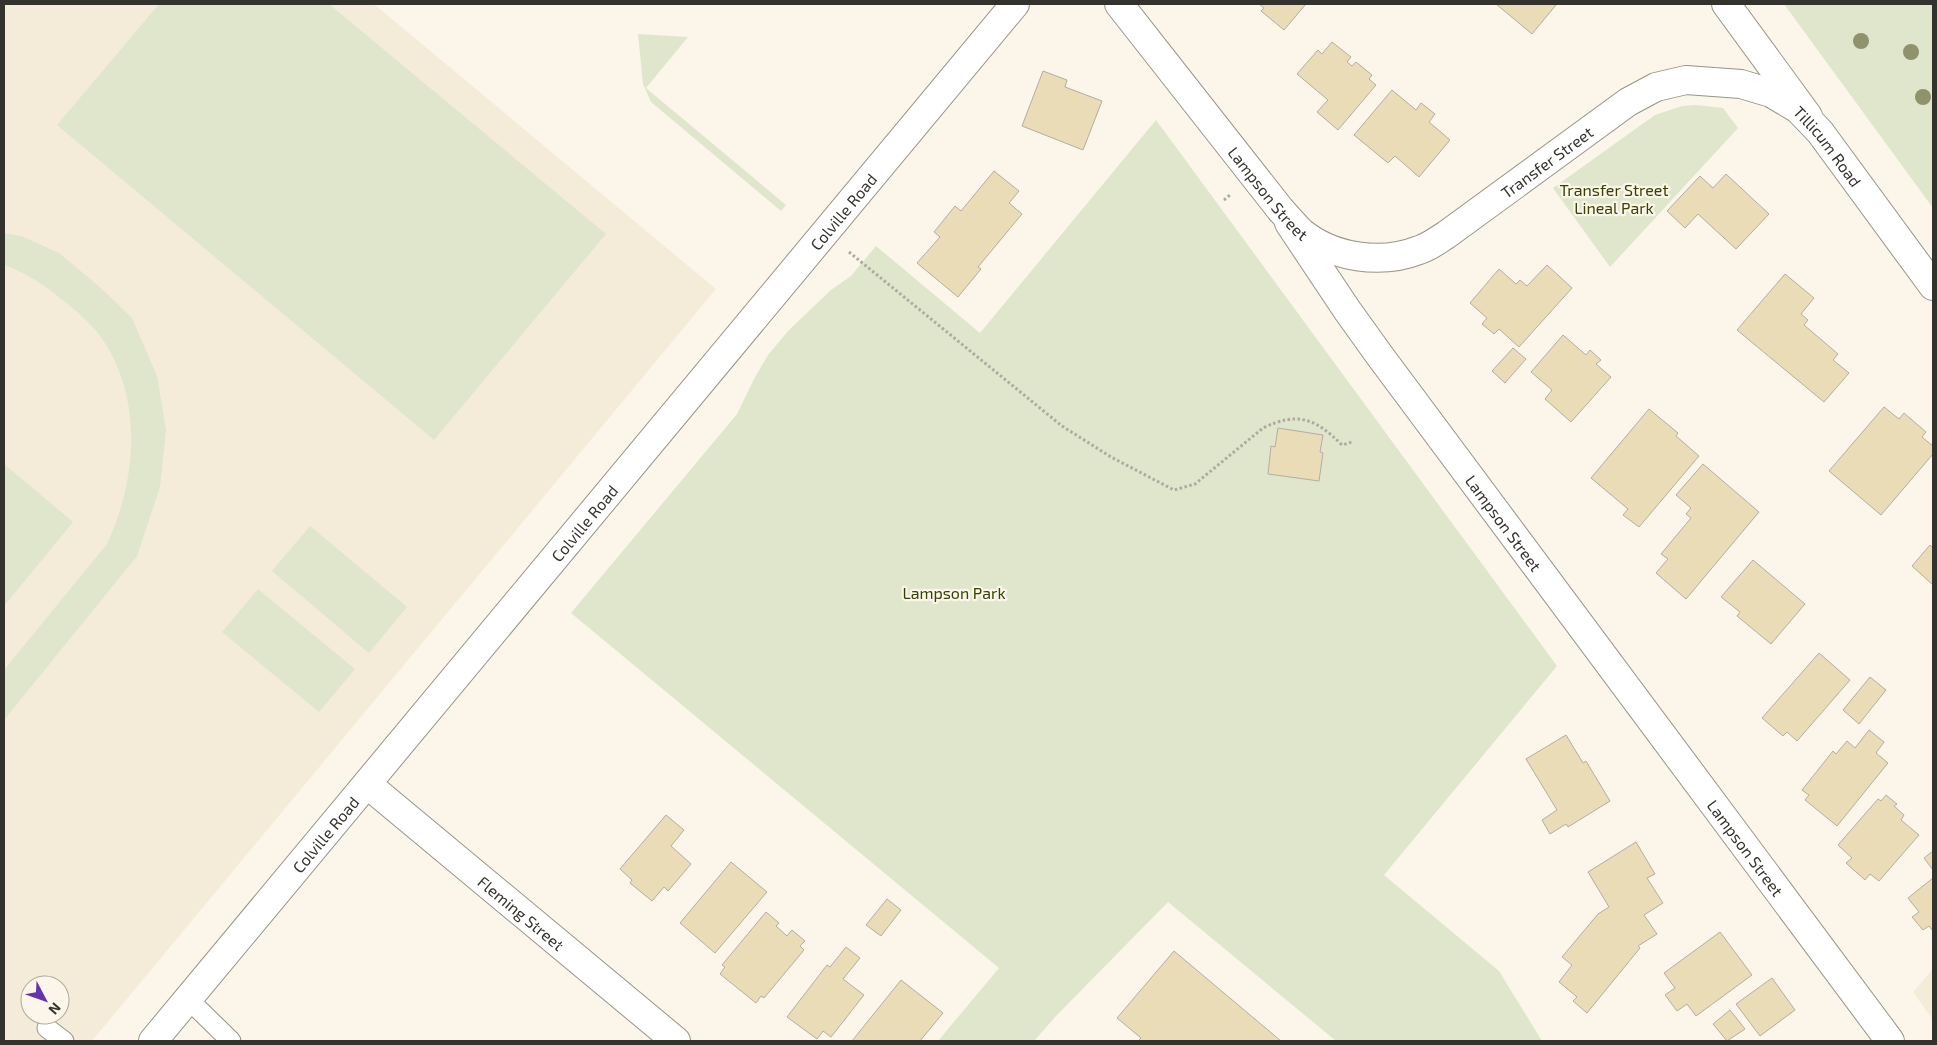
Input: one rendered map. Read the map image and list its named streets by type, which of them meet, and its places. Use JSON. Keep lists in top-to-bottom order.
{
  "streets": {
    "street": [
      "Tillicum Road",
      "Transfer Street",
      "Lampson Street",
      "Colville Road",
      "Fleming Street"
    ]
  },
  "crossings": [
    ["Tillicum Road", "Transfer Street"],
    ["Transfer Street", "Lampson Street"],
    ["Colville Road", "Fleming Street"]
  ],
  "parks": ["Transfer Street Lineal Park", "Lampson Park"],
  "north": "bottom right"
}
